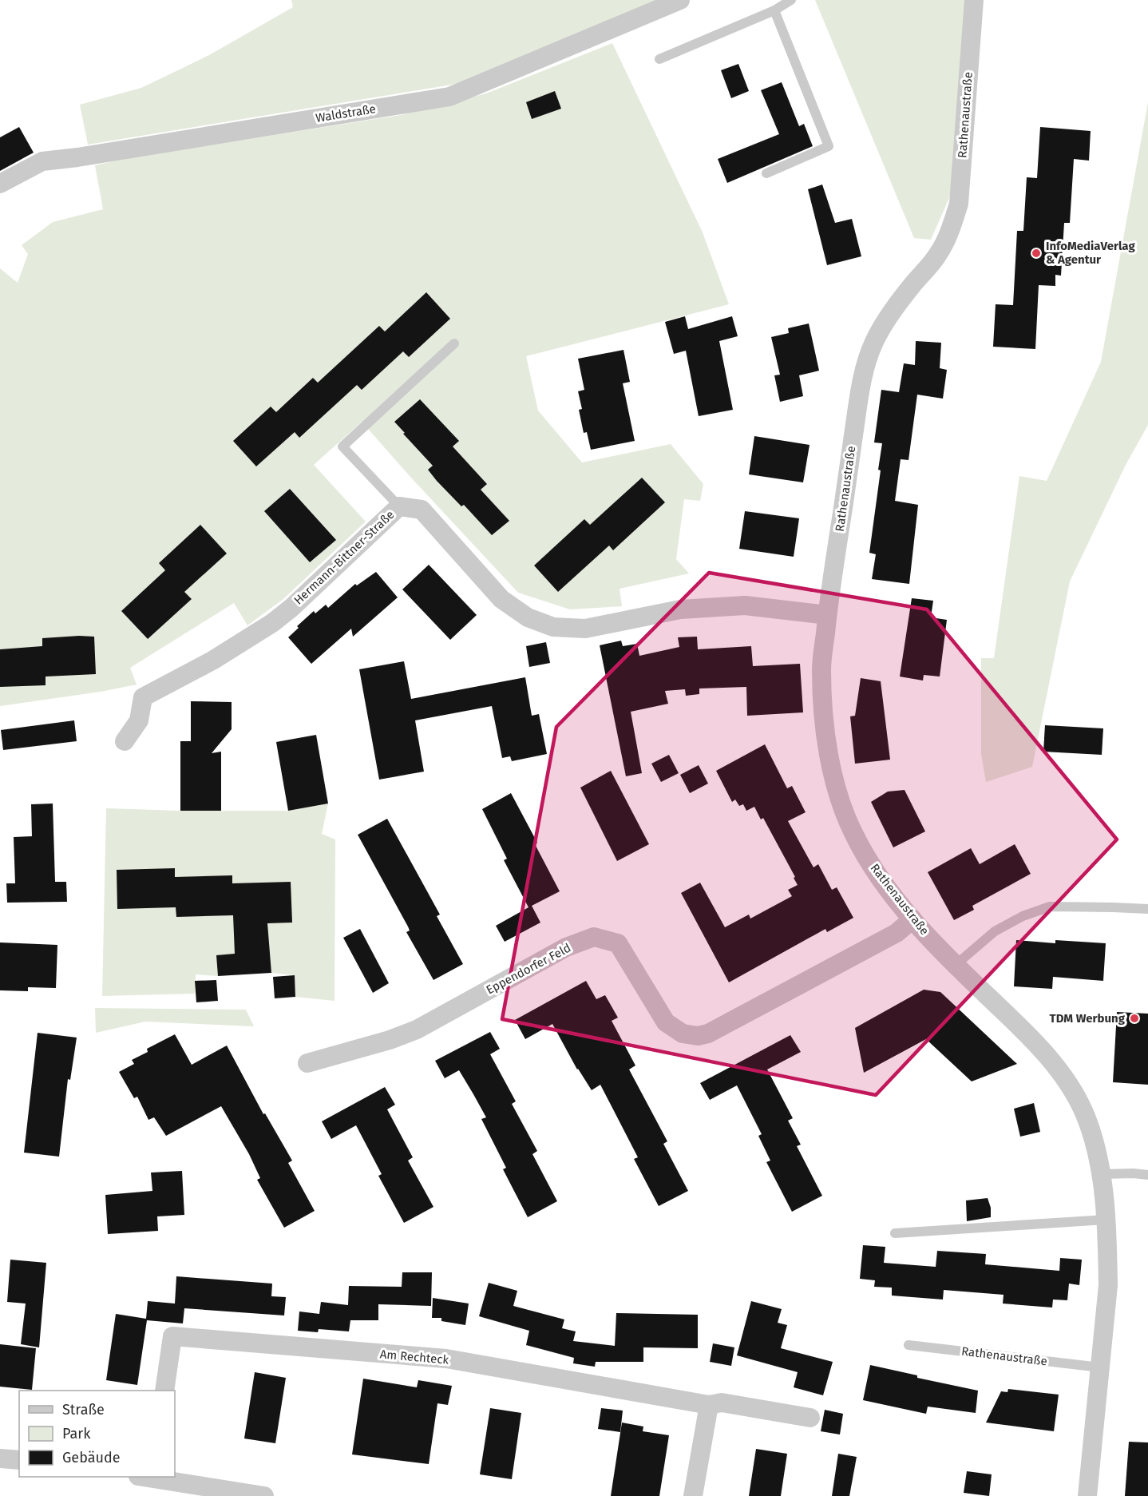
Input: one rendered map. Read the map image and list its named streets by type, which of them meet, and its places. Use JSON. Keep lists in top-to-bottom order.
{
  "streets": {
    "street": [
      "Waldstraße",
      "Rathenaustraße",
      "Hermann-Bittner-Straße",
      "Eppendorfer Feld",
      "Am Rechteck"
    ]
  },
  "crossings": [
    ["Rathenaustraße", "Hermann-Bittner-Straße"],
    ["Rathenaustraße", "Eppendorfer Feld"]
  ],
  "places": ["InfoMediaVerlag & Agentur", "TDM Werbung"],
  "legend": ["Straße", "Park", "Gebäude"]
}
